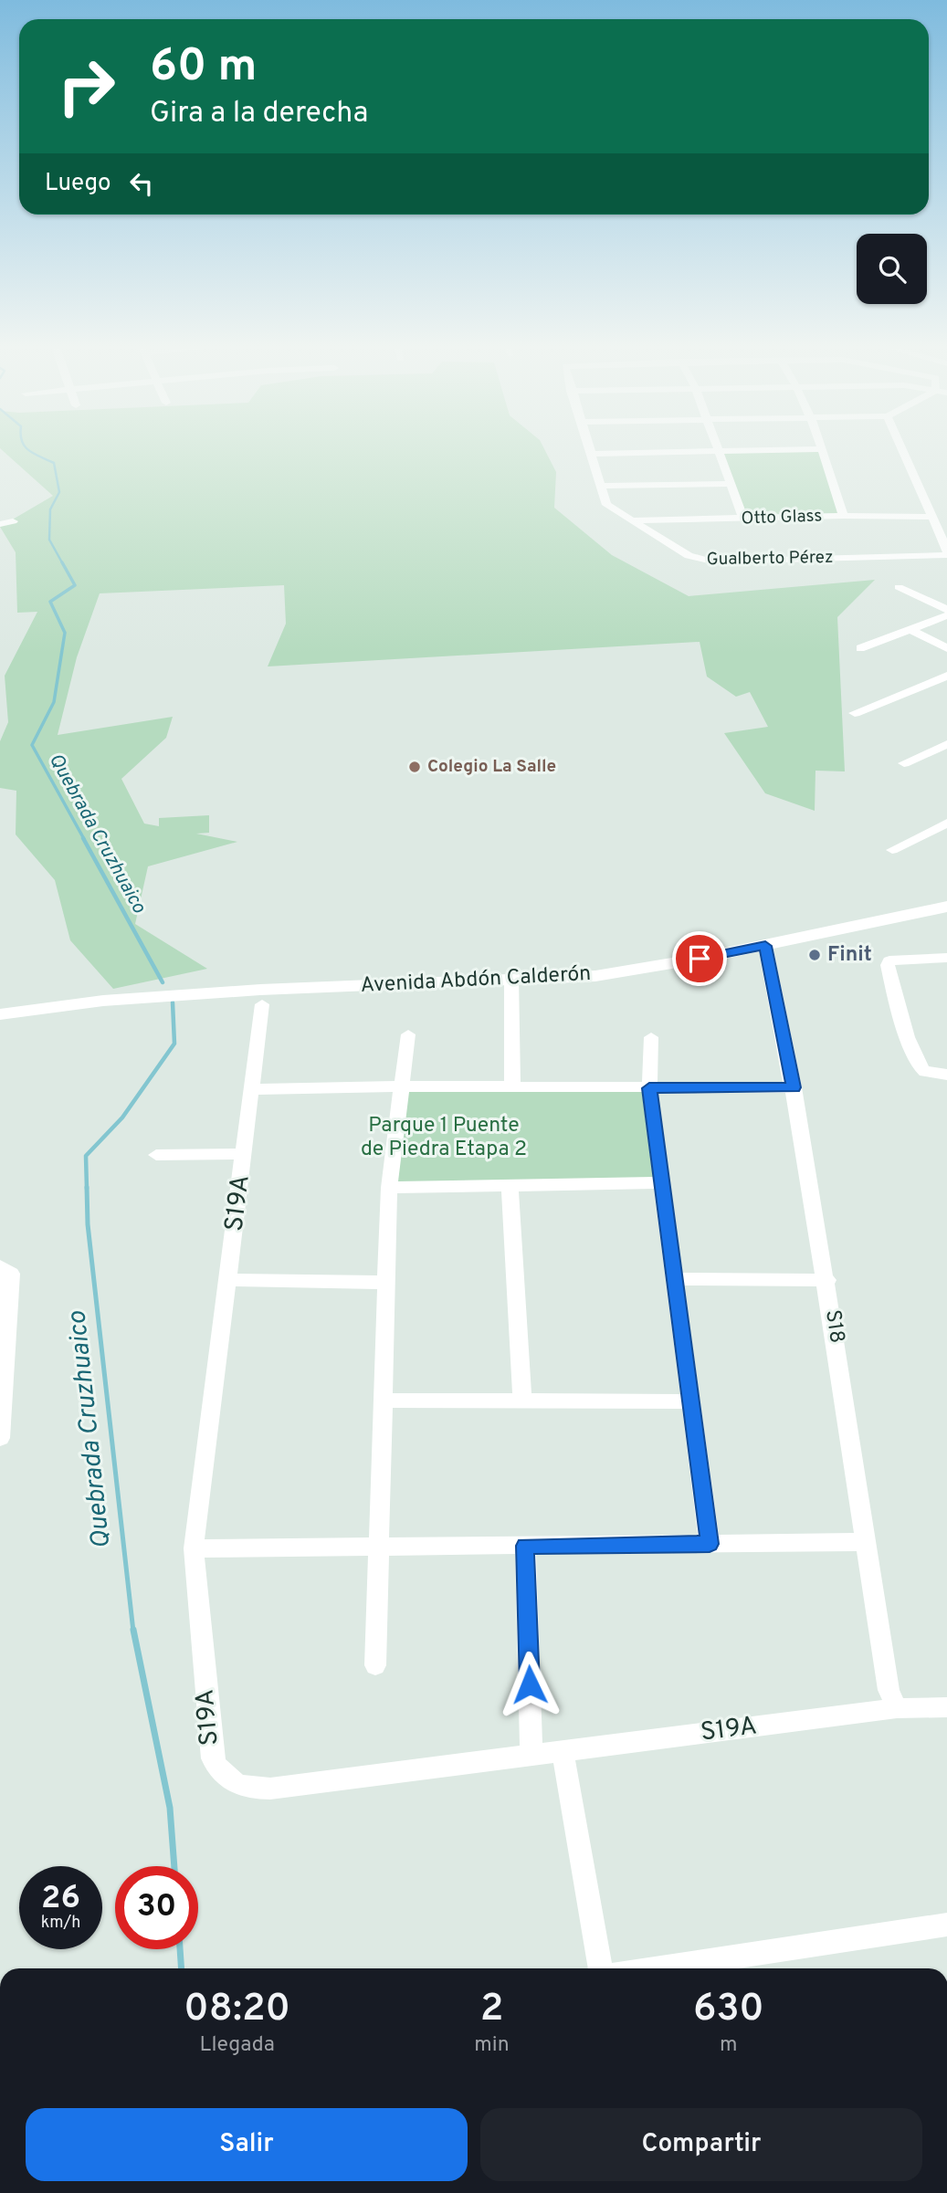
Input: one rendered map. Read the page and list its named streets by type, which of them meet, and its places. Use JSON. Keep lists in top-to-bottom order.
{
  "streets": {
    "street": [
      "Otto Glass",
      "Gualberto Pérez",
      "Avenida Abdón Calderón",
      "S19A",
      "S18"
    ]
  },
  "crossings": [
    ["Otto Glass", "Gualberto Pérez"],
    ["Avenida Abdón Calderón", "S18"],
    ["S19A", "S18"]
  ],
  "water": ["Quebrada Cruzhuaico"],
  "parks": ["Parque 1 Puente de Piedra Etapa 2"],
  "places": ["Colegio La Salle", "Finit"],
  "page": {
    "turn": ["60 m", "Gira a la derecha"],
    "then": "Luego",
    "speed": "26 km/h",
    "limit": "30",
    "eta": [
      "08:20",
      "Llegada",
      "2",
      "min",
      "630",
      "m"
    ],
    "buttons": ["Salir", "Compartir"]
  }
}
